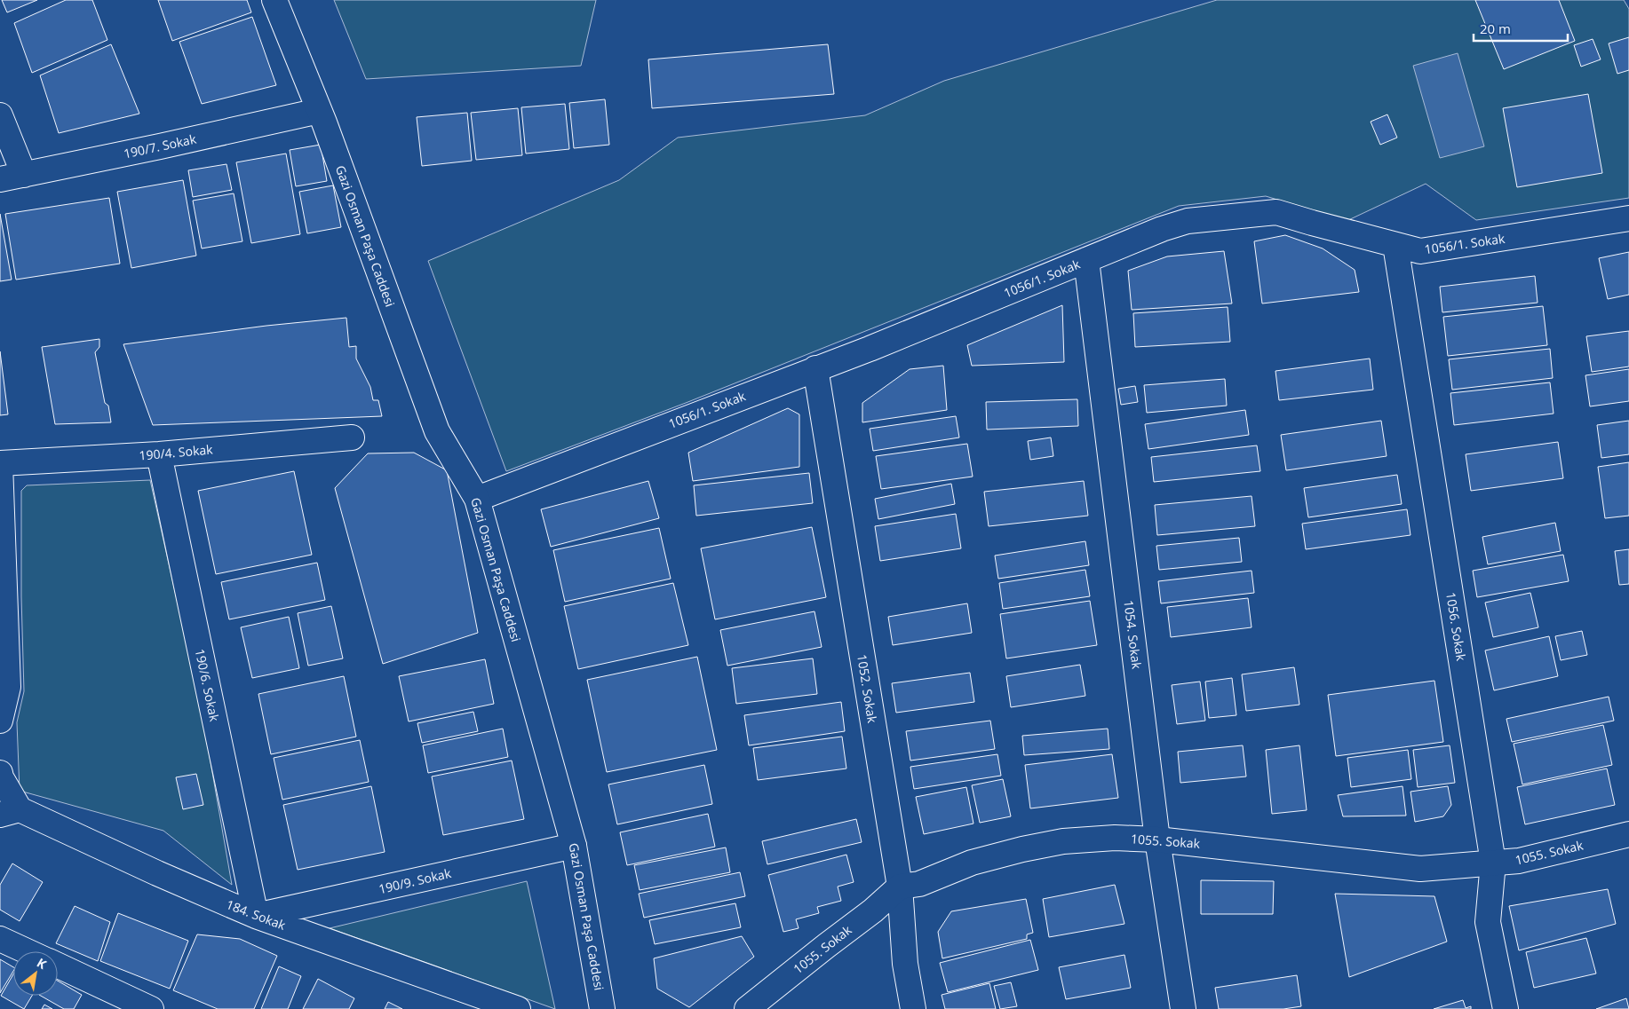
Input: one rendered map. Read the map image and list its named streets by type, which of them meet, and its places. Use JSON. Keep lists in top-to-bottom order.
{
  "streets": {
    "street": [
      "190/7. Sokak",
      "Gazi Osman Paşa Caddesi",
      "1056/1. Sokak",
      "190/4. Sokak",
      "1056. Sokak",
      "1054. Sokak",
      "190/6. Sokak",
      "1052. Sokak",
      "1055. Sokak",
      "190/9. Sokak",
      "184. Sokak"
    ]
  },
  "crossings": [
    ["190/7. Sokak", "Gazi Osman Paşa Caddesi"],
    ["Gazi Osman Paşa Caddesi", "1056/1. Sokak"],
    ["Gazi Osman Paşa Caddesi", "190/9. Sokak"],
    ["1056/1. Sokak", "1056. Sokak"],
    ["1056/1. Sokak", "1054. Sokak"],
    ["1056/1. Sokak", "1052. Sokak"],
    ["190/4. Sokak", "190/6. Sokak"],
    ["1056. Sokak", "1055. Sokak"],
    ["1054. Sokak", "1055. Sokak"],
    ["190/6. Sokak", "190/9. Sokak"],
    ["190/6. Sokak", "184. Sokak"],
    ["1052. Sokak", "1055. Sokak"],
    ["190/9. Sokak", "184. Sokak"]
  ],
  "scale_bar": "20 m",
  "north": "top right"
}
